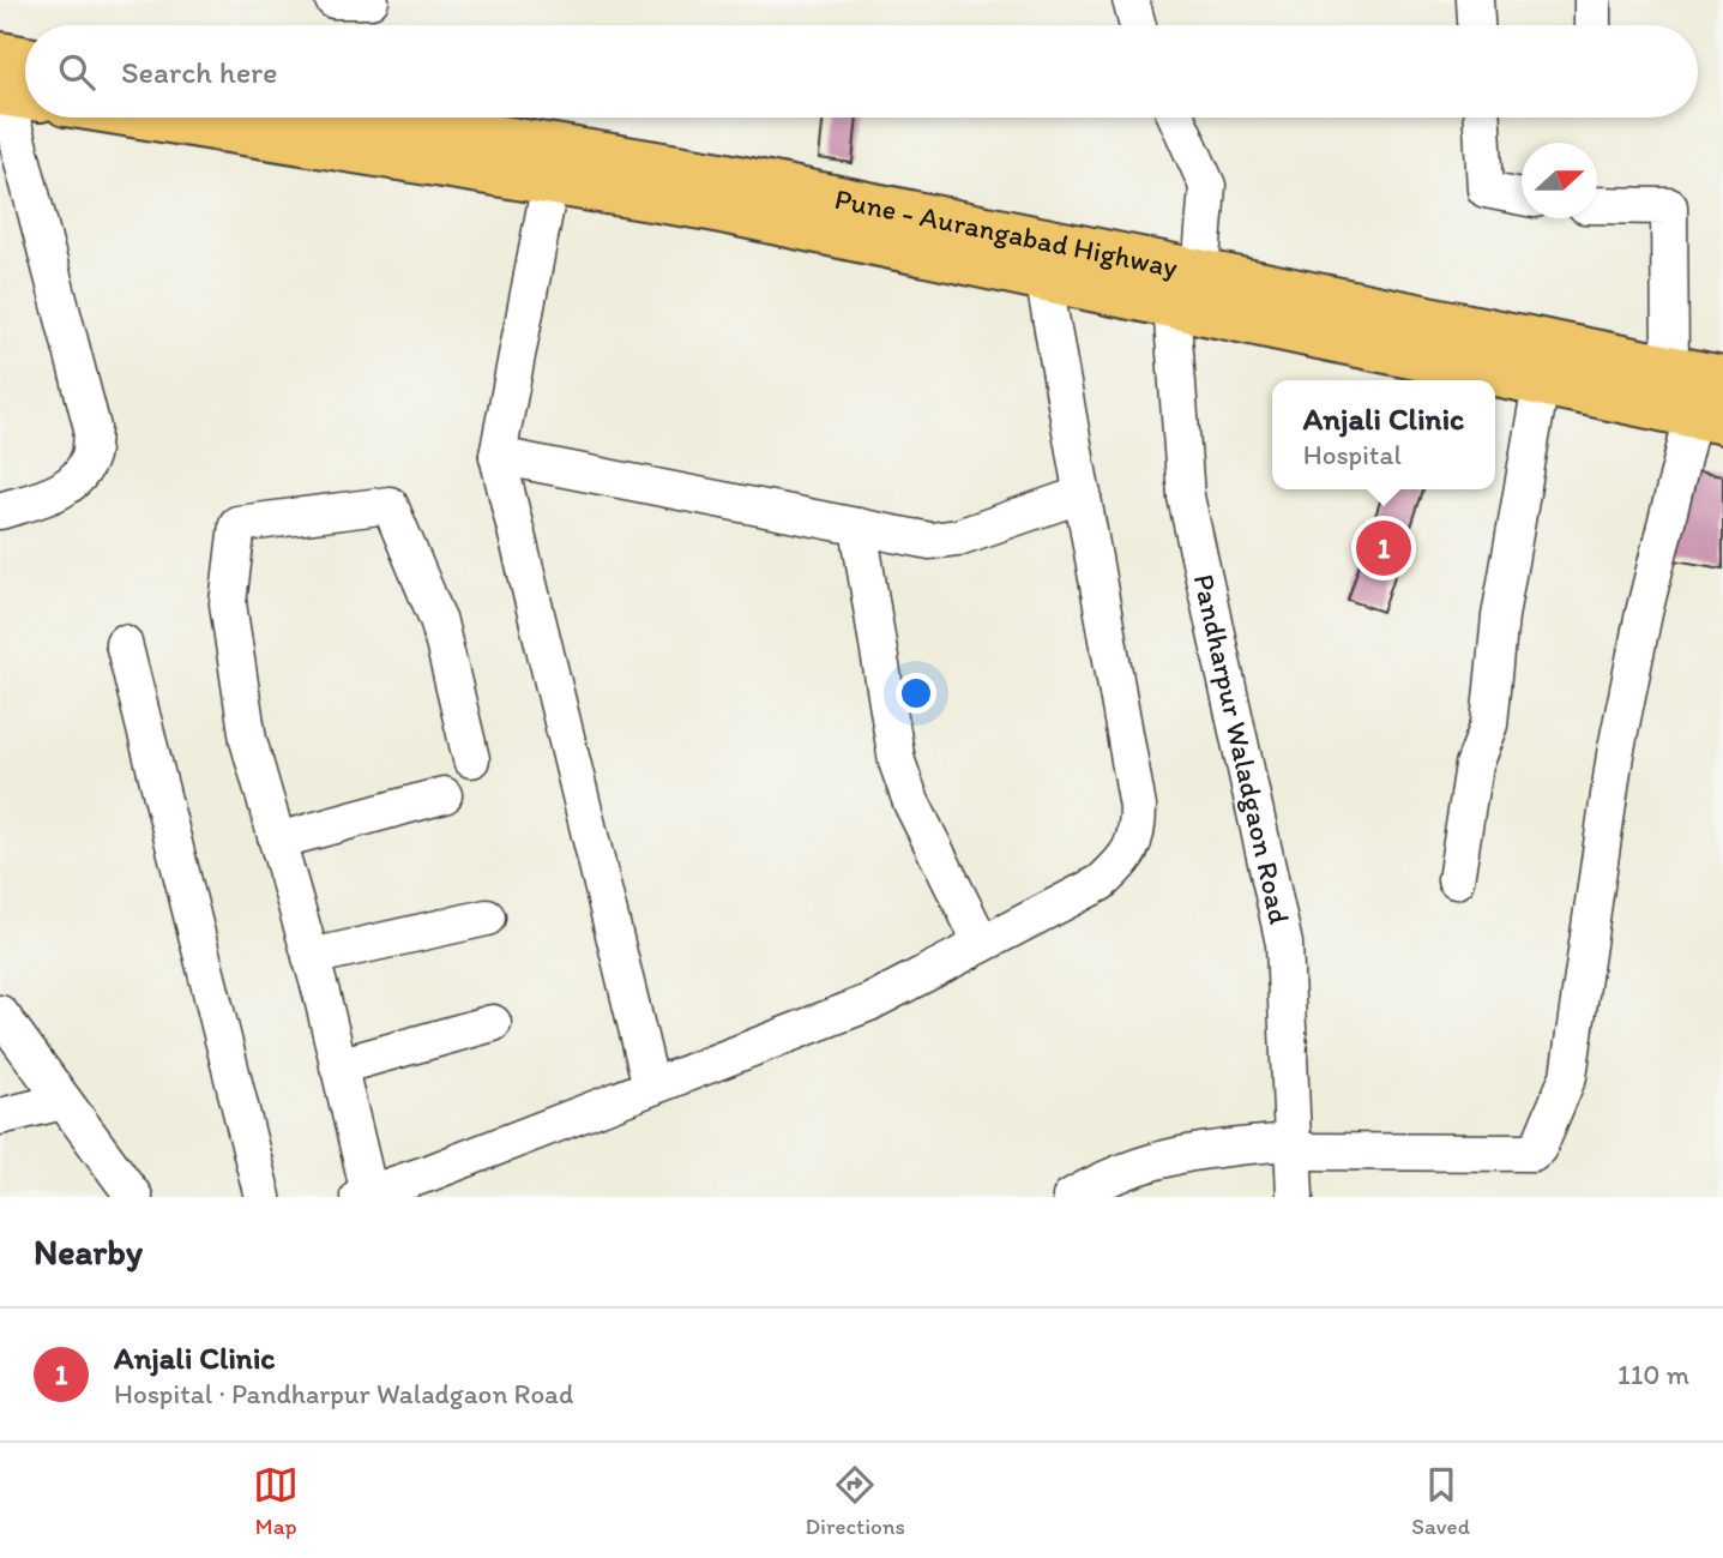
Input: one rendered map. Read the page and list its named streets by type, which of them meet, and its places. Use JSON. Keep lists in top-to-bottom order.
{
  "streets": {
    "highway": ["Pune - Aurangabad Highway"],
    "street": ["Pandharpur Waladgaon Road"]
  },
  "crossings": [
    ["Pune - Aurangabad Highway", "Pandharpur Waladgaon Road"]
  ],
  "north": "right",
  "page": {
    "search": "Search here",
    "popup": ["Anjali Clinic", "Hospital"],
    "pins": "1",
    "heading": "Nearby",
    "list": [
      {
        "mark": "1",
        "name": "Anjali Clinic",
        "note": "Hospital · Pandharpur Waladgaon Road",
        "value": "110 m"
      }
    ],
    "nav": ["Map", "Directions", "Saved"]
  }
}
